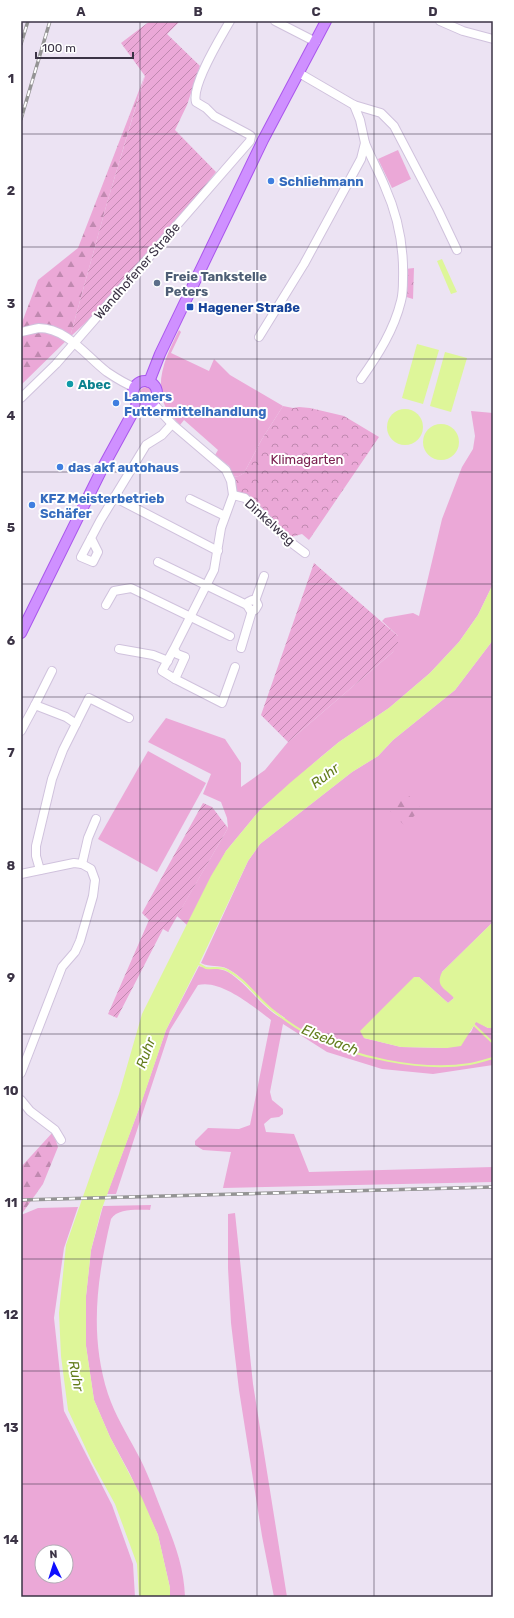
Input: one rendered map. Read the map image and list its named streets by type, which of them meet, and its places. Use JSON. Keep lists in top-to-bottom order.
{
  "streets": {
    "street": ["Wandhofener Straße", "Dinkelweg"]
  },
  "water": ["Ruhr", "Elsebach"],
  "parks": ["Klimagarten"],
  "places": {
    "other": [
      "Schliehmann",
      "Freie Tankstelle Peters",
      "Abec",
      "Lamers Futtermittelhandlung",
      "das akf autohaus",
      "KFZ Meisterbetrieb Schäfer"
    ],
    "transit": ["Hagener Straße"]
  },
  "scale_bar": "100 m",
  "north": "top",
  "grid": {
    "columns": [
      "A",
      "B",
      "C",
      "D"
    ],
    "rows": [
      "1",
      "2",
      "3",
      "4",
      "5",
      "6",
      "7",
      "8",
      "9",
      "10",
      "11",
      "12",
      "13",
      "14"
    ]
  }
}
